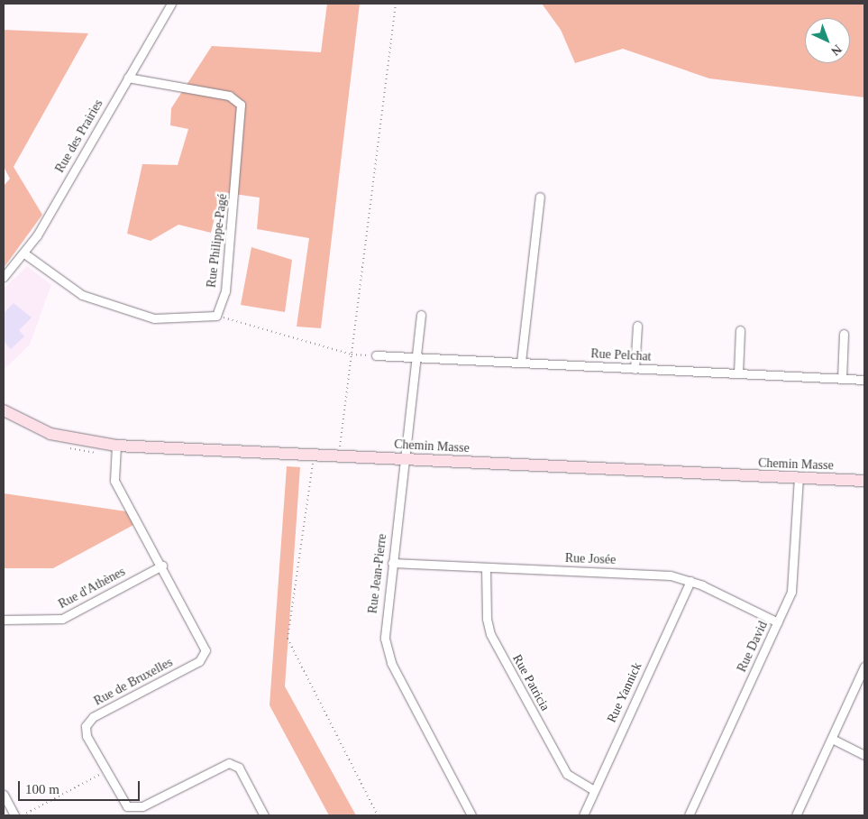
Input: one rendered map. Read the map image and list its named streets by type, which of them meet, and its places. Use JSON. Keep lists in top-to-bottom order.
{
  "streets": {
    "street": [
      "Rue des Prairies",
      "Rue Philippe-Pagé",
      "Rue Pelchat",
      "Chemin Masse",
      "Rue Josée",
      "Rue Jean-Pierre",
      "Rue d'Athènes",
      "Rue David",
      "Rue de Bruxelles",
      "Rue Patricia",
      "Rue Yannick"
    ]
  },
  "crossings": [
    ["Rue des Prairies", "Rue Philippe-Pagé"],
    ["Rue Pelchat", "Rue Jean-Pierre"],
    ["Chemin Masse", "Rue Jean-Pierre"],
    ["Chemin Masse", "Rue David"],
    ["Chemin Masse", "Rue de Bruxelles"],
    ["Rue Josée", "Rue Jean-Pierre"],
    ["Rue Josée", "Rue David"],
    ["Rue Josée", "Rue Patricia"],
    ["Rue Josée", "Rue Yannick"],
    ["Rue d'Athènes", "Rue de Bruxelles"],
    ["Rue Patricia", "Rue Yannick"]
  ],
  "scale_bar": "100 m",
  "north": "bottom right"
}
